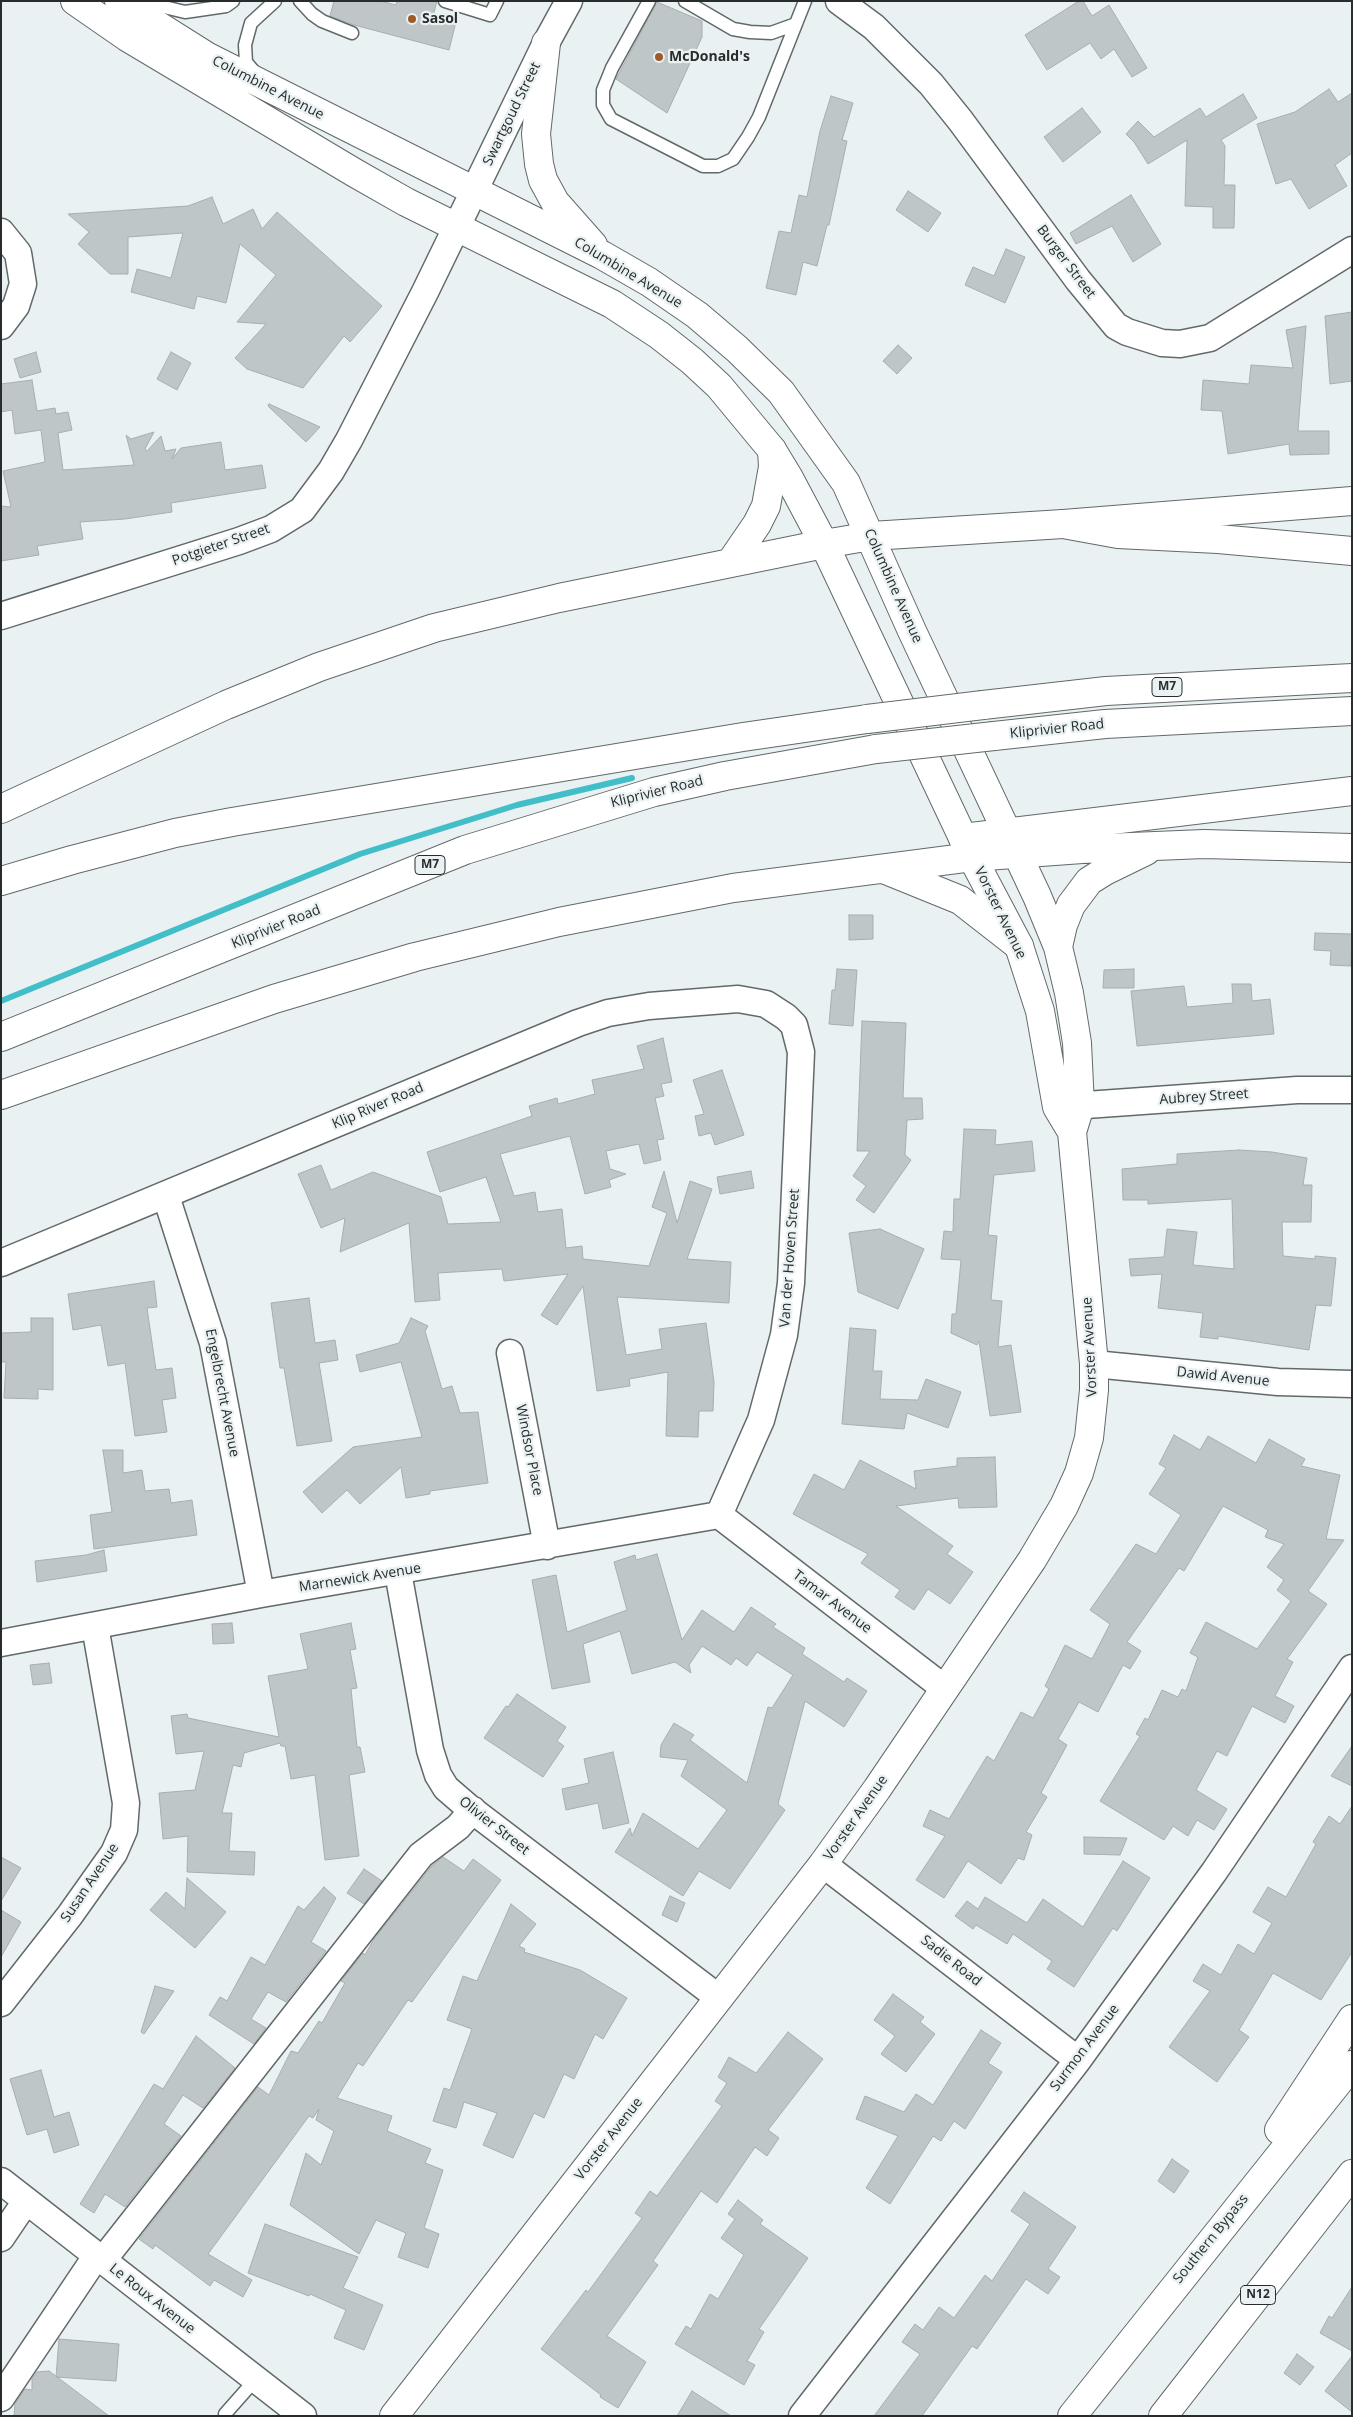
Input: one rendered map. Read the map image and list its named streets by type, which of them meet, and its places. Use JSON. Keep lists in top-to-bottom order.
{
  "streets": {
    "main road": [
      "Columbine Avenue",
      "M7",
      "Kliprivier Road",
      "Vorster Avenue",
      "Southern Bypass",
      "N12"
    ],
    "street": [
      "Swartgoud Street",
      "Burger Street",
      "Potgieter Street",
      "Aubrey Street",
      "Klip River Road",
      "Van der Hoven Street",
      "Dawid Avenue",
      "Engelbrecht Avenue",
      "Windsor Place",
      "Marnewick Avenue",
      "Tamar Avenue",
      "Olivier Street",
      "Susan Avenue",
      "Sadie Road",
      "Surmon Avenue",
      "Le Roux Avenue"
    ]
  },
  "crossings": [
    ["Columbine Avenue", "Swartgoud Street"],
    ["Columbine Avenue", "Potgieter Street"],
    ["Columbine Avenue", "Vorster Avenue"],
    ["Swartgoud Street", "Potgieter Street"],
    ["Vorster Avenue", "Aubrey Street"],
    ["Vorster Avenue", "Dawid Avenue"],
    ["Vorster Avenue", "Tamar Avenue"],
    ["Vorster Avenue", "Olivier Street"],
    ["Vorster Avenue", "Sadie Road"],
    ["Klip River Road", "Van der Hoven Street"],
    ["Klip River Road", "Engelbrecht Avenue"],
    ["Van der Hoven Street", "Marnewick Avenue"],
    ["Van der Hoven Street", "Tamar Avenue"],
    ["Engelbrecht Avenue", "Marnewick Avenue"],
    ["Windsor Place", "Marnewick Avenue"],
    ["Marnewick Avenue", "Tamar Avenue"],
    ["Marnewick Avenue", "Olivier Street"],
    ["Marnewick Avenue", "Susan Avenue"],
    ["Sadie Road", "Surmon Avenue"]
  ],
  "places": ["Sasol", "McDonald's"]
}
